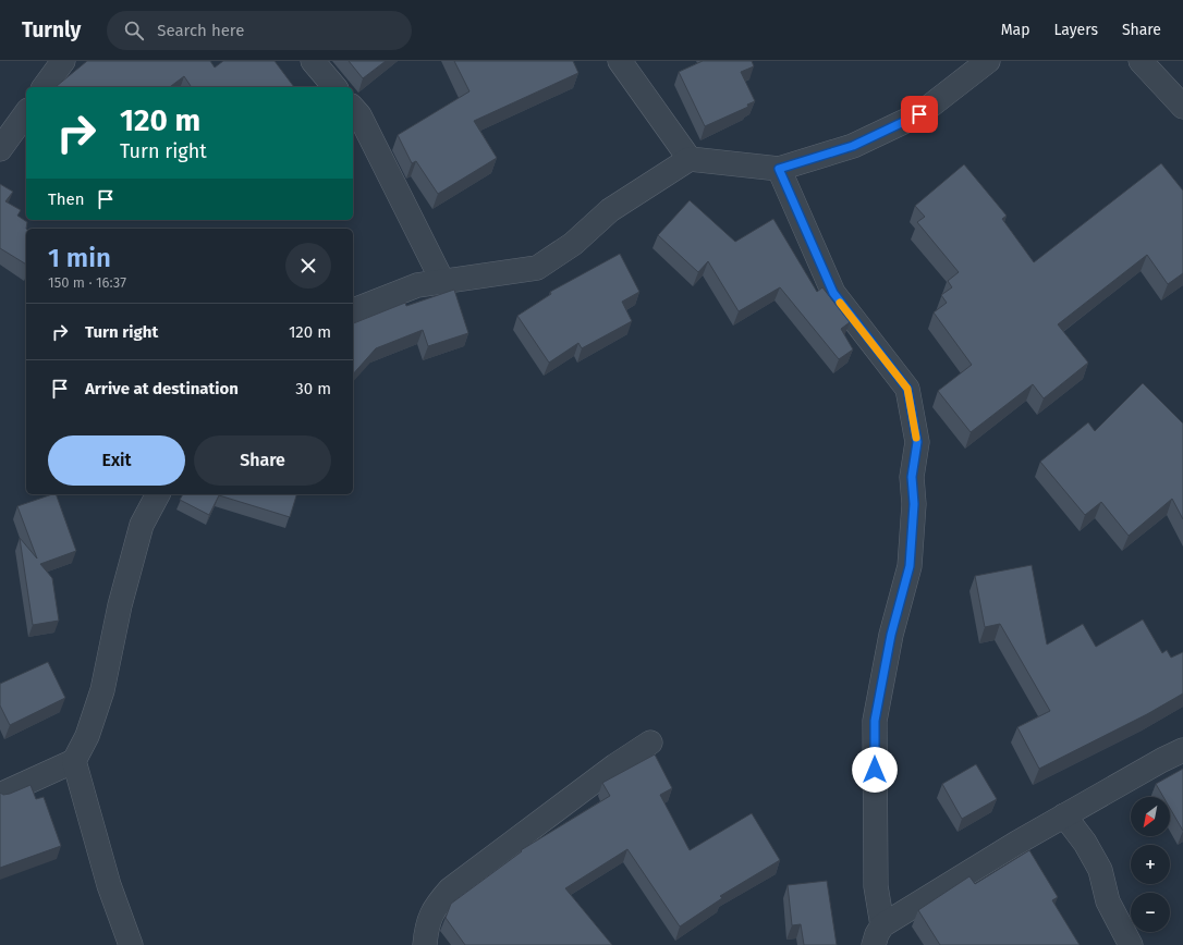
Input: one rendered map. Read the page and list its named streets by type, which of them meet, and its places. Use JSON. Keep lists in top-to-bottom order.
{
  "north": "bottom left",
  "page": {
    "header": "Turnly",
    "search": "Search here",
    "nav": ["Map", "Layers", "Share"],
    "turn": ["120 m", "Turn right"],
    "then": "Then",
    "heading": ["1 min", "150 m · 16:37"],
    "list": [
      {
        "name": "Turn right",
        "value": "120 m"
      },
      {
        "name": "Arrive at destination",
        "value": "30 m"
      }
    ],
    "buttons": ["Exit", "Share"],
    "map_buttons": ["+", "−"]
  }
}
